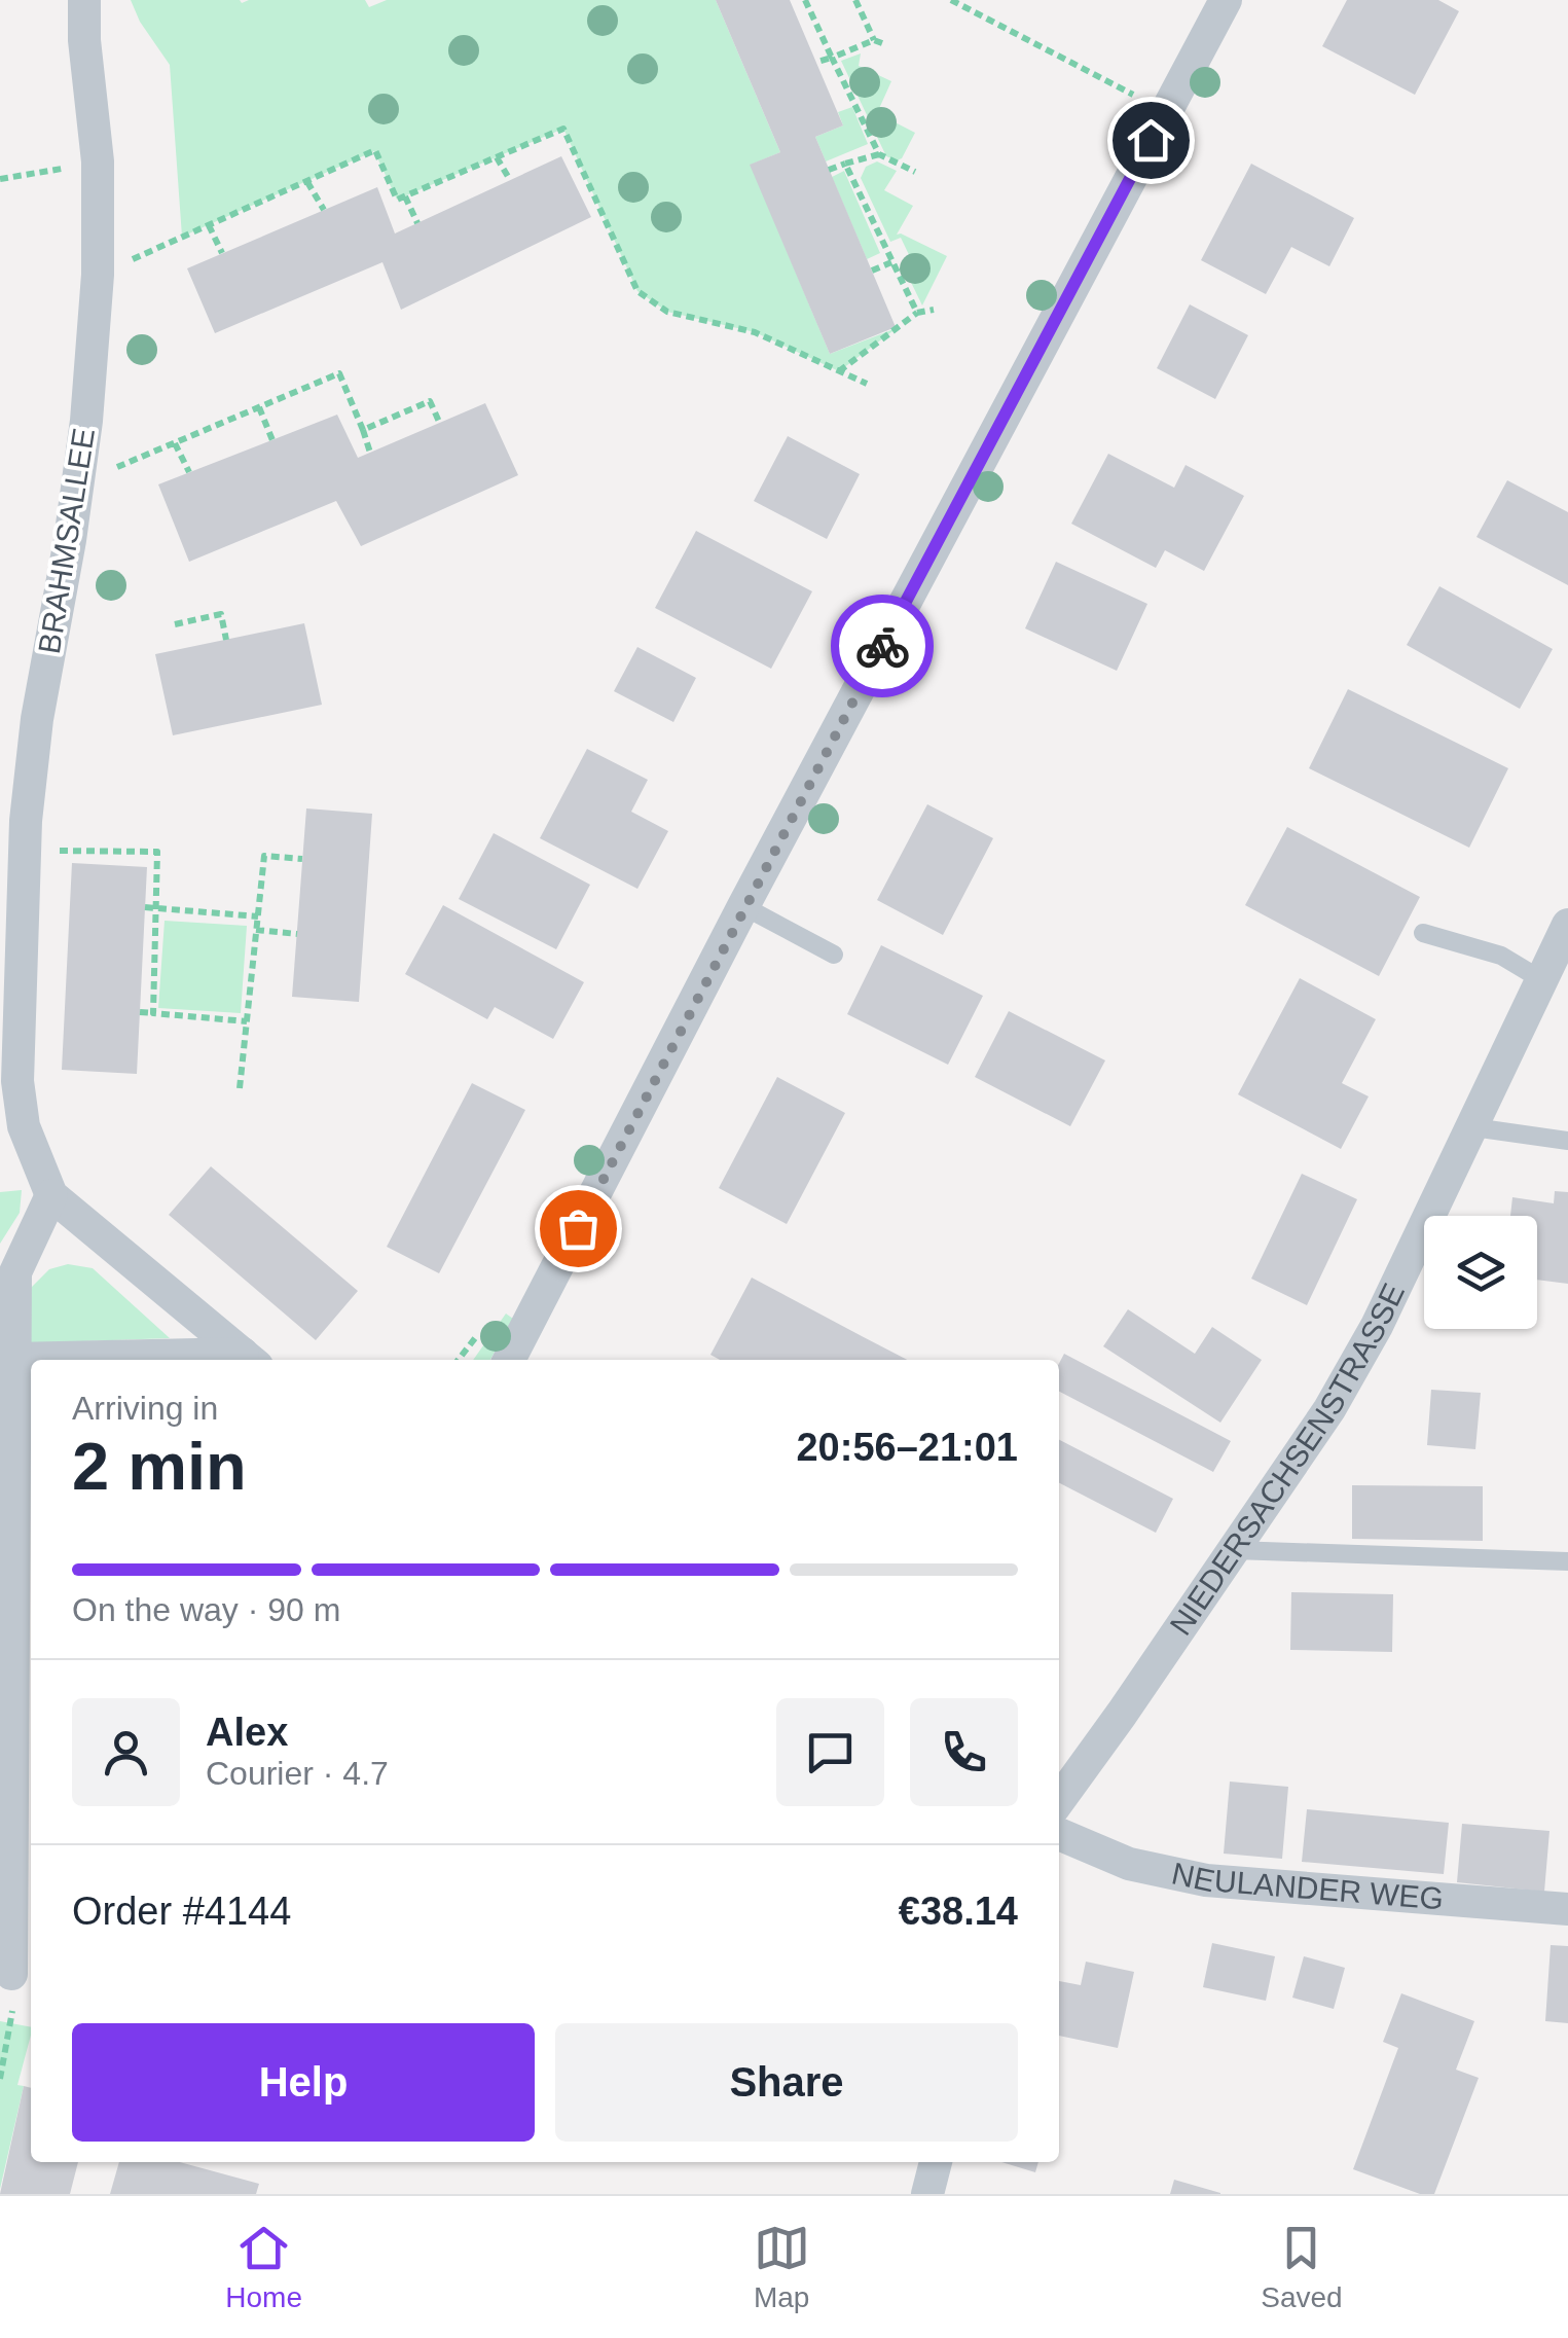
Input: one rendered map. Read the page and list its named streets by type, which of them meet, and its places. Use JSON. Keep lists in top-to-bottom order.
{
  "streets": {
    "street": ["BRAHMSALLEE", "NIEDERSACHSENSTRASSE", "NEULANDER WEG"]
  },
  "page": {
    "heading": ["2 min", "Arriving in", "20:56–21:01"],
    "panel": [
      "Alex",
      "Courier · 4.7",
      "Order #4144",
      "€38.14"
    ],
    "bar": "On the way · 90 m",
    "buttons": ["Help", "Share"],
    "tabs": ["Home", "Map", "Saved"]
  }
}
